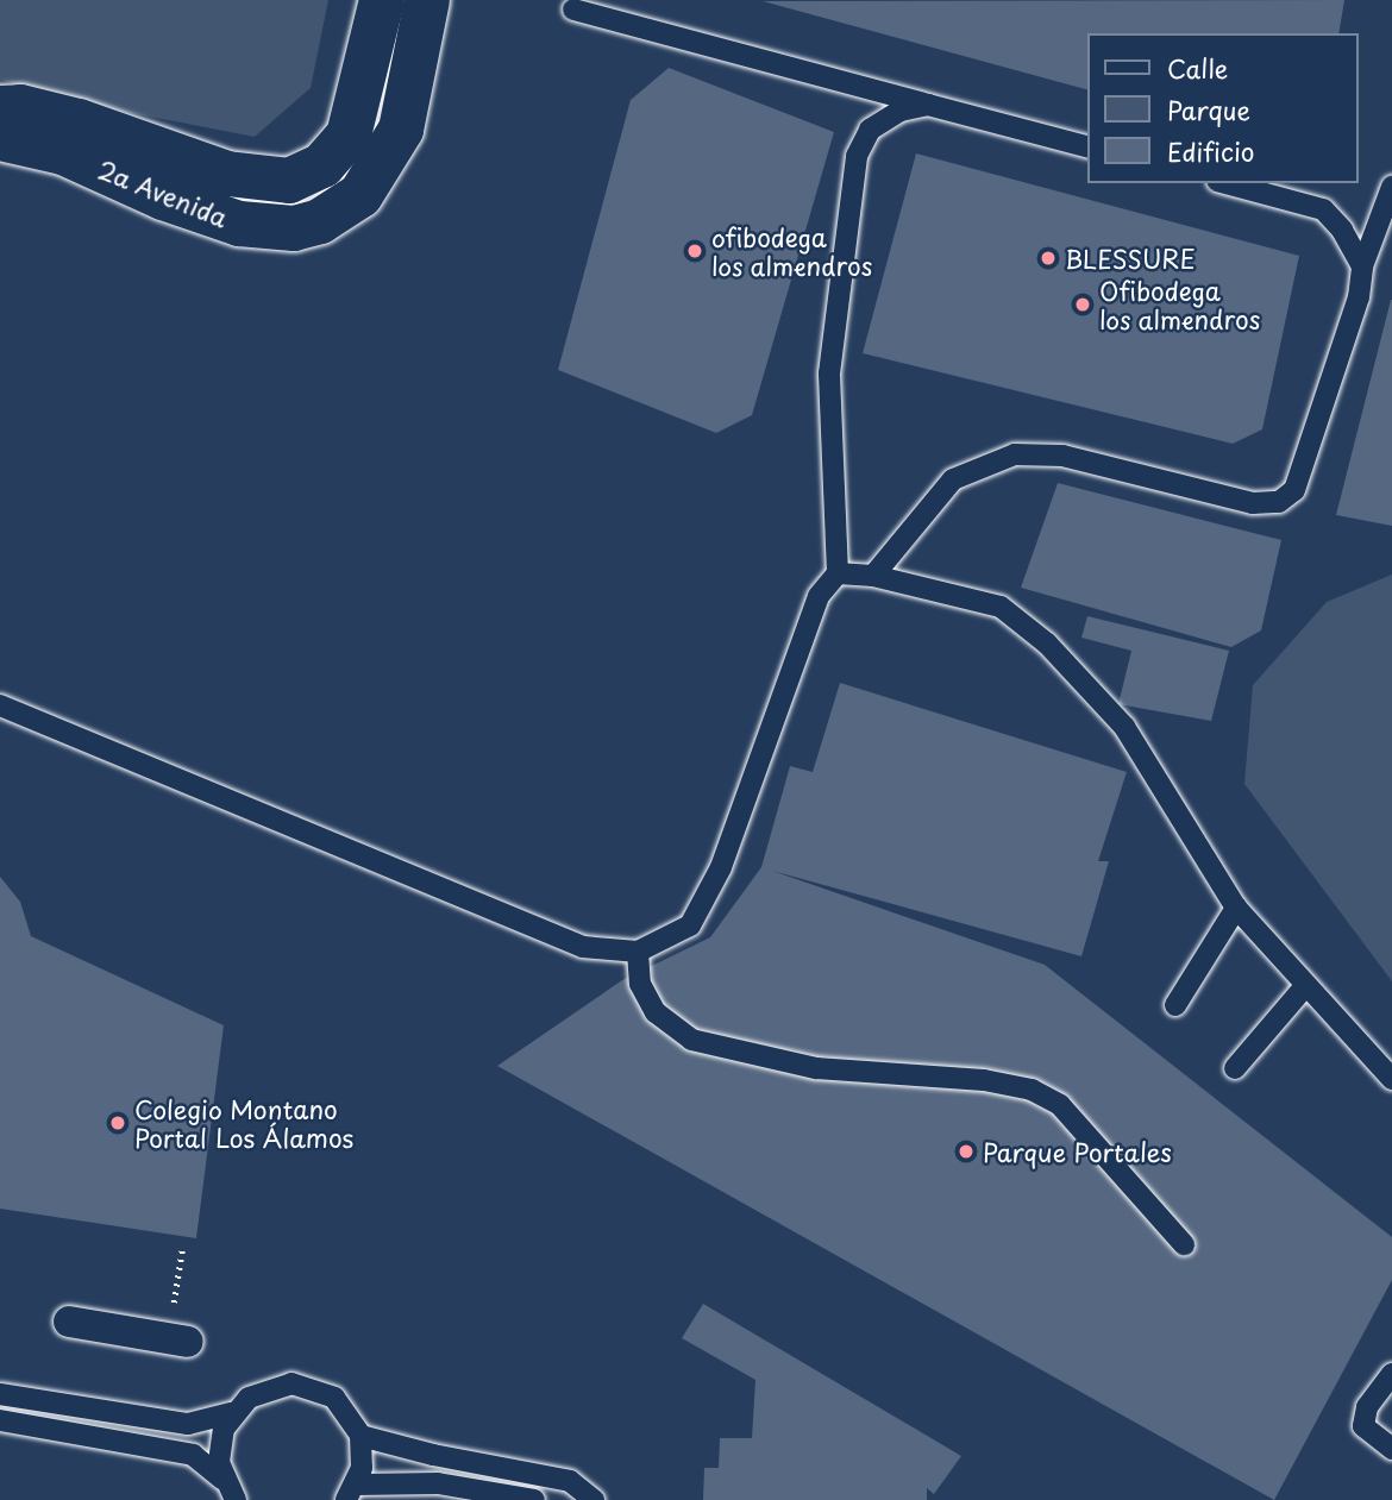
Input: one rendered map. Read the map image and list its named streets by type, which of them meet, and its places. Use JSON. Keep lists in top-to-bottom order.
{
  "streets": {
    "main road": ["2a Avenida"]
  },
  "places": [
    "ofibodega los almendros",
    "BLESSURE",
    "Ofibodega los almendros",
    "Colegio Montano Portal Los Álamos",
    "Parque Portales"
  ],
  "legend": ["Calle", "Parque", "Edificio"]
}
